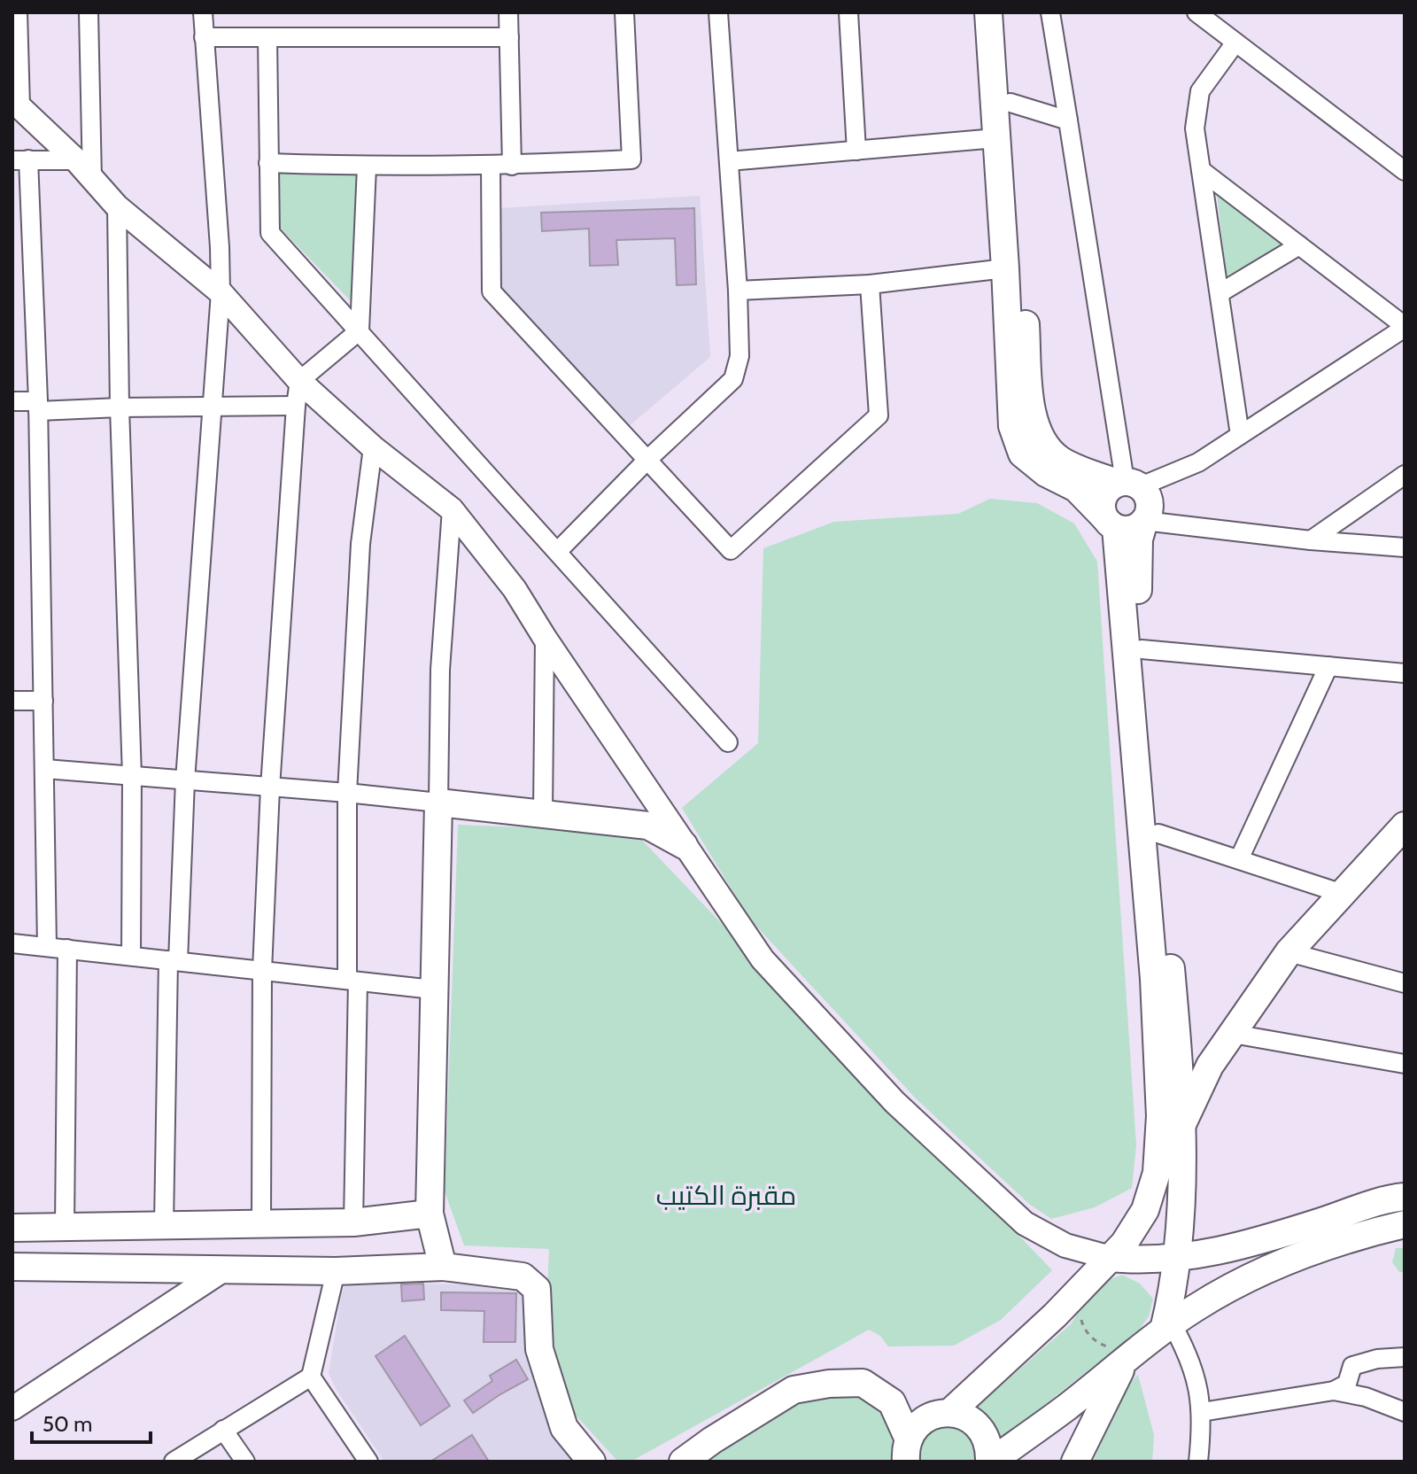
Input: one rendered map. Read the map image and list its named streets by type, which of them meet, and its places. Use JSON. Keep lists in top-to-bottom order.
{
  "parks": ["مقبرة الكتيب"],
  "scale_bar": "50 m"
}
